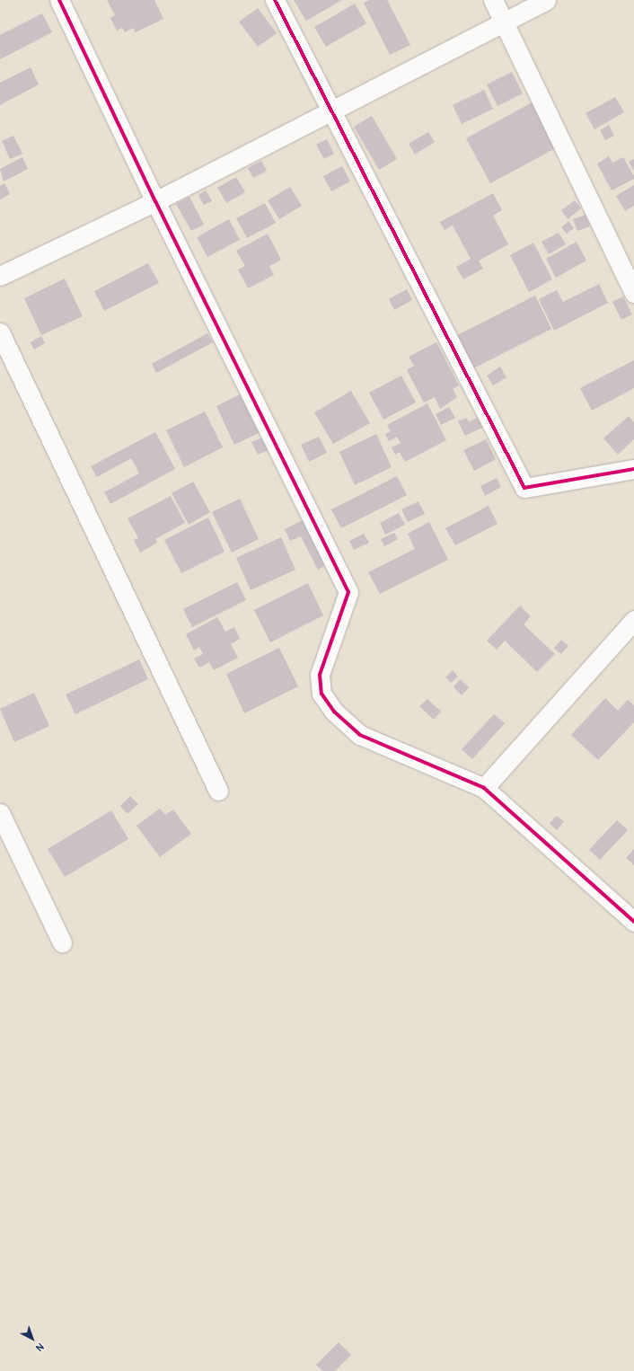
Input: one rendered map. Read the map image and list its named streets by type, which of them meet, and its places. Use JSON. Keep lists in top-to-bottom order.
{
  "north": "bottom right"
}
